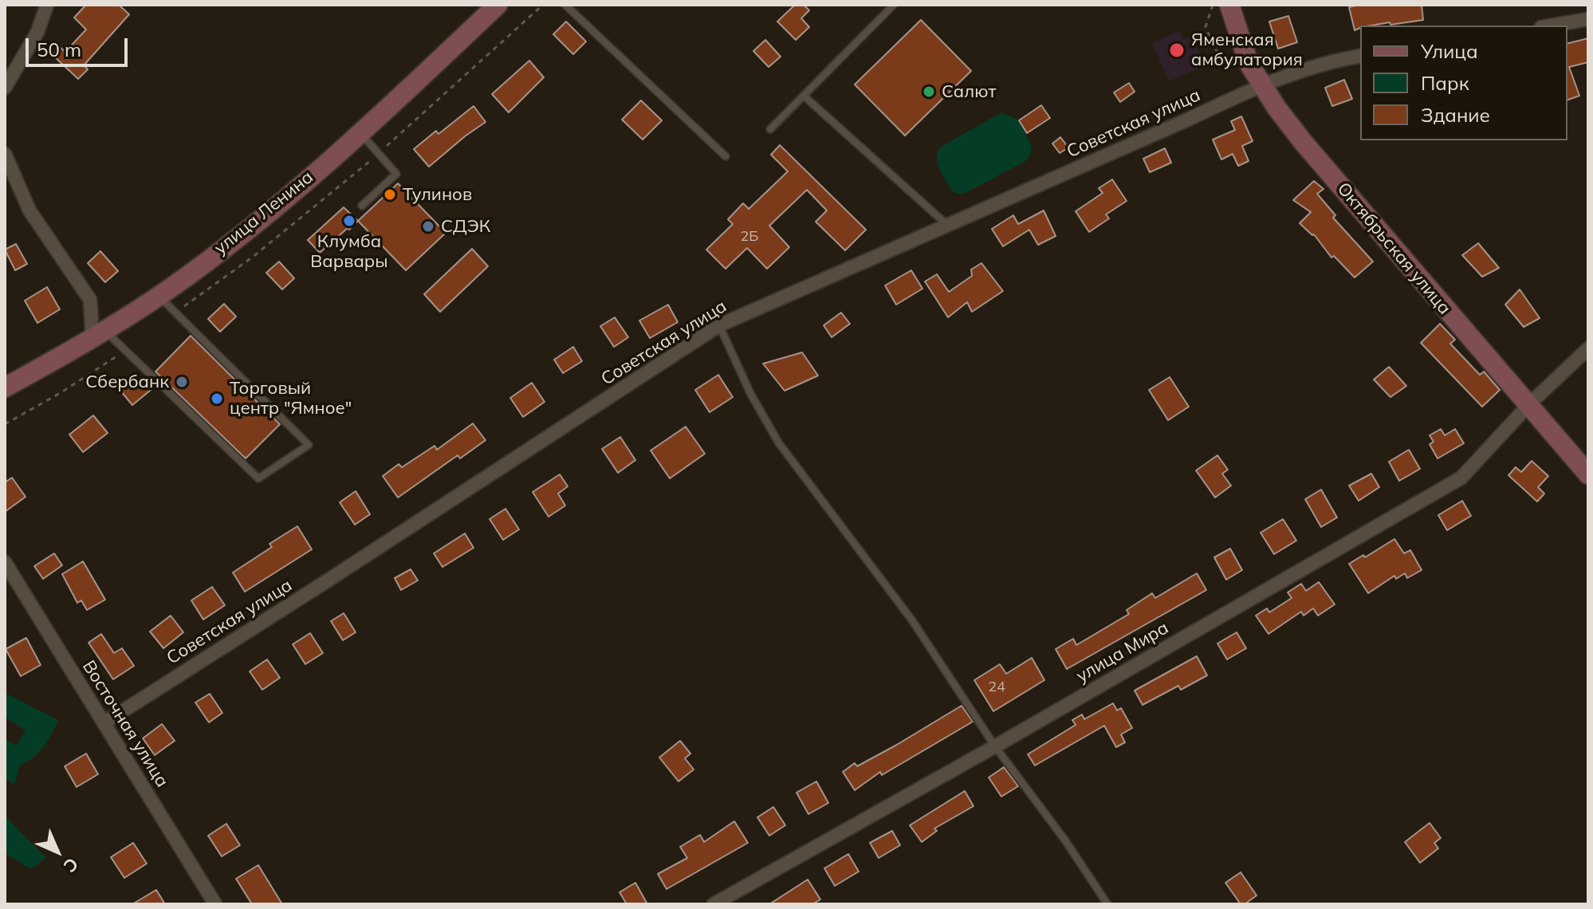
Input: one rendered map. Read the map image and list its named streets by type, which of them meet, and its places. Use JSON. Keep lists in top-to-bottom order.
{
  "streets": {
    "street": [
      "Советская улица",
      "улица Ленина",
      "Октябрьская улица",
      "улица Мира",
      "Восточная улица"
    ]
  },
  "crossings": [
    ["Советская улица", "Октябрьская улица"],
    ["Советская улица", "Восточная улица"],
    ["Октябрьская улица", "улица Мира"]
  ],
  "places": [
    "Яменская амбулатория",
    "Салют",
    "Тулинов",
    "Клумба Варвары",
    "СДЭК",
    "Сбербанк",
    "Торговый центр \"Ямное\""
  ],
  "house_numbers": ["2Б", "24"],
  "legend": ["Улица", "Парк", "Здание"],
  "scale_bar": "50 m",
  "north": "bottom right"
}
